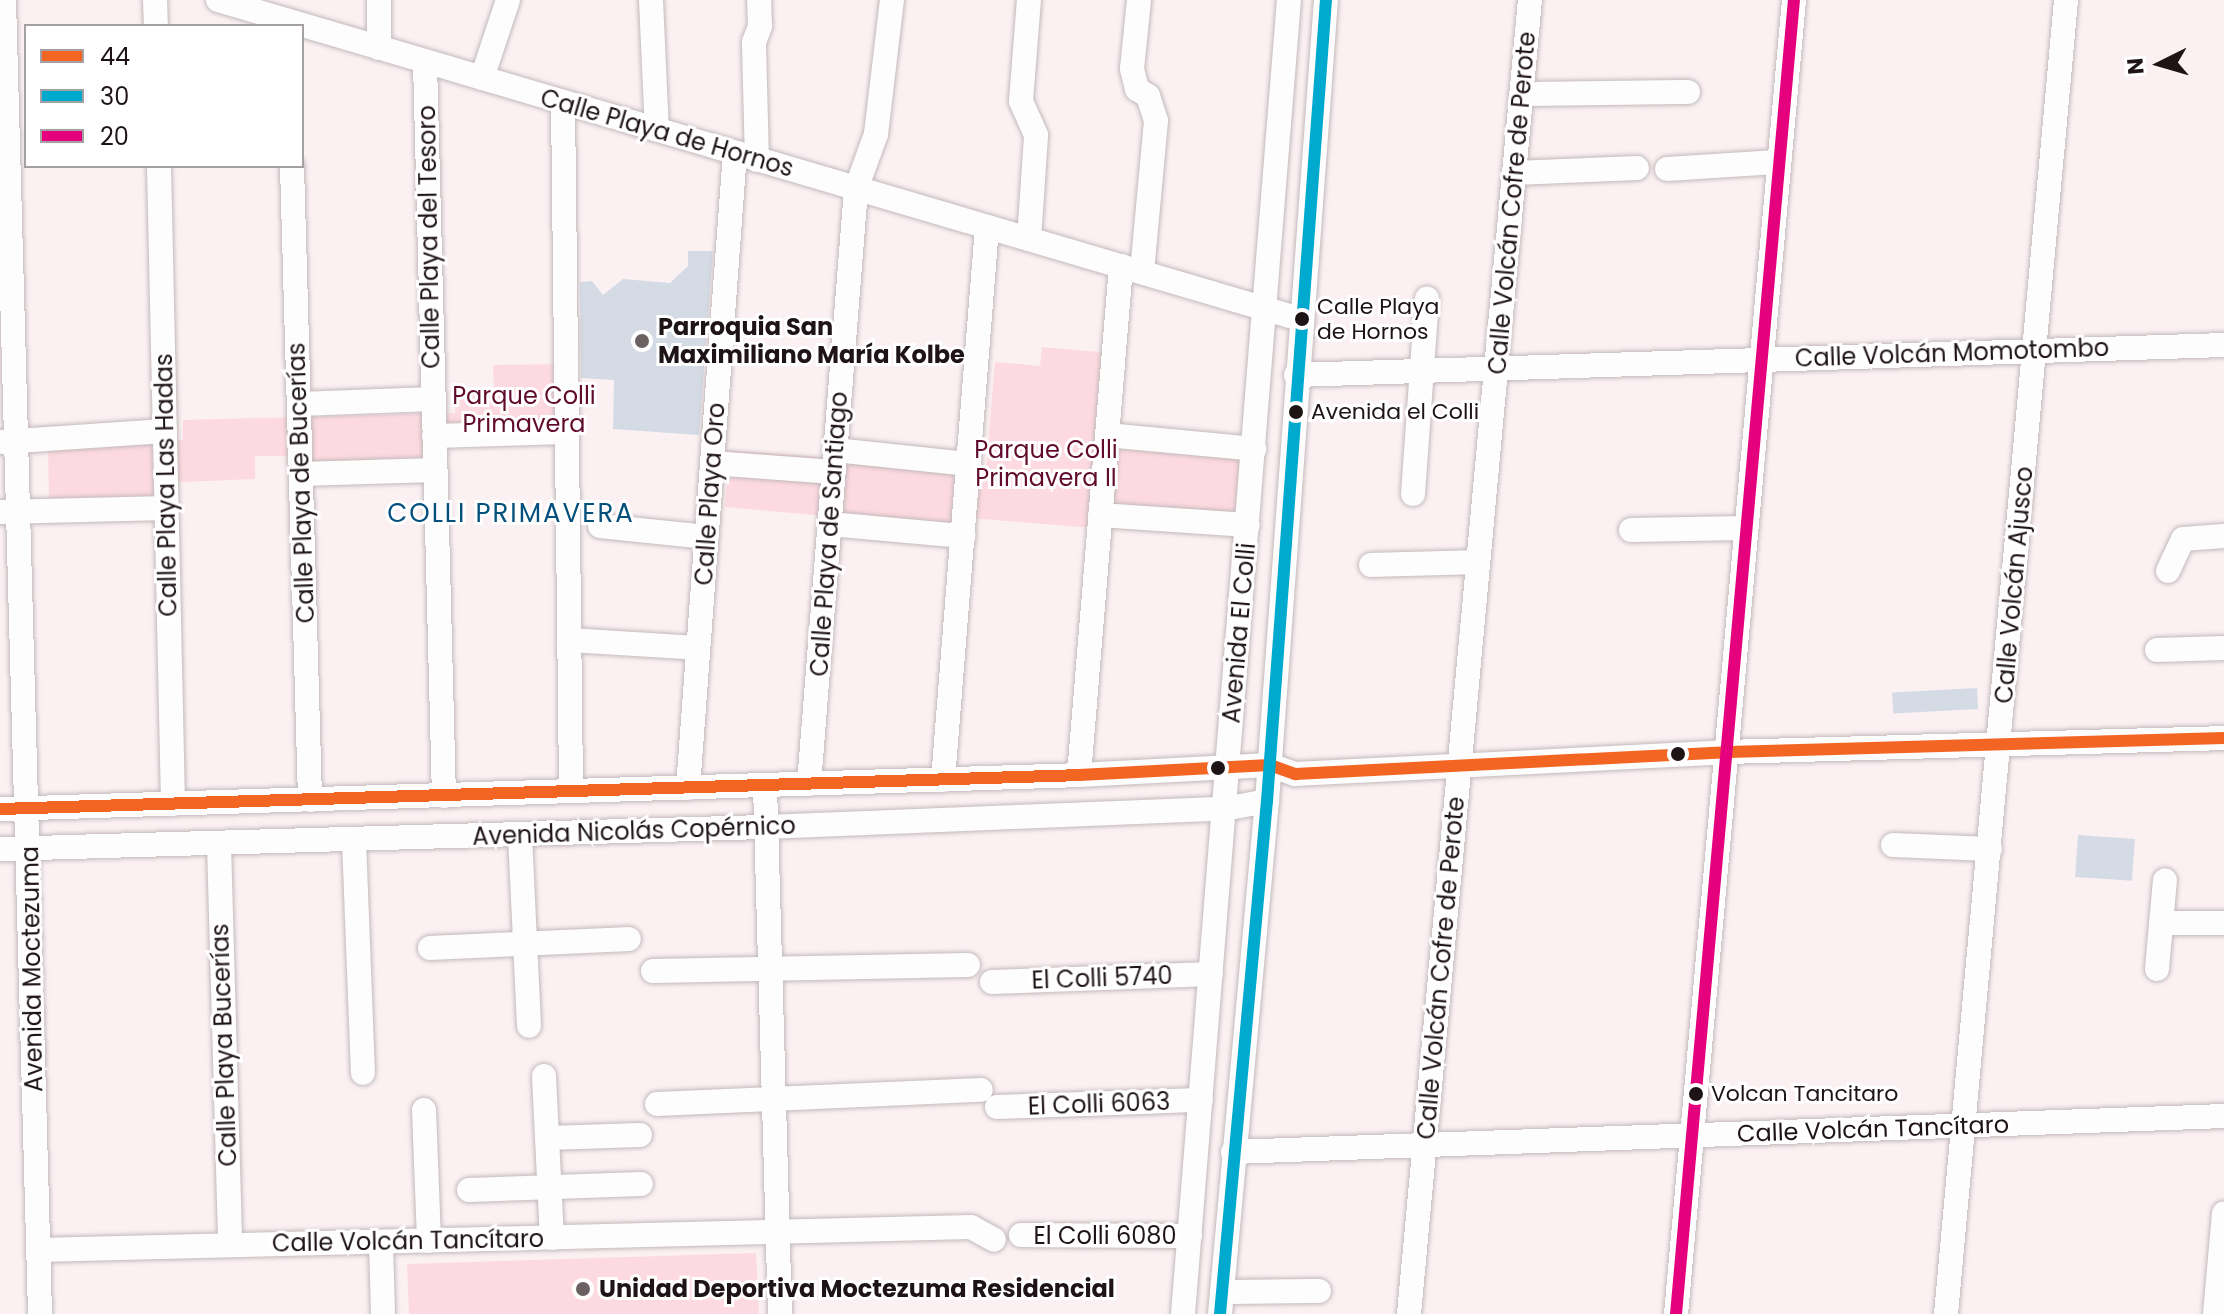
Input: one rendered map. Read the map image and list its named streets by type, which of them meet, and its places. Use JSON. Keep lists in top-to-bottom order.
{
  "streets": {
    "street": [
      "Calle Playa de Hornos",
      "Calle Volcán Cofre de Perote",
      "Calle Playa del Tesoro",
      "Calle Volcán Momotombo",
      "Calle Playa de Bucerías",
      "Calle Playa Las Hadas",
      "Calle Playa Oro",
      "Calle Playa de Santiago",
      "Calle Volcán Ajusco",
      "Avenida El Colli",
      "Avenida Nicolás Copérnico",
      "Avenida Moctezuma",
      "El Colli 5740",
      "Calle Playa Bucerías",
      "El Colli 6063",
      "Calle Volcán Tancítaro",
      "El Colli 6080"
    ]
  },
  "crossings": [
    ["Calle Playa de Hornos", "Calle Playa del Tesoro"],
    ["Calle Playa de Hornos", "Calle Playa Oro"],
    ["Calle Playa de Hornos", "Calle Playa de Santiago"],
    ["Calle Playa de Hornos", "Avenida El Colli"],
    ["Calle Volcán Cofre de Perote", "Calle Volcán Momotombo"],
    ["Calle Volcán Cofre de Perote", "Calle Volcán Tancítaro"],
    ["Calle Playa del Tesoro", "Avenida Nicolás Copérnico"],
    ["Calle Volcán Momotombo", "Calle Volcán Ajusco"],
    ["Calle Volcán Momotombo", "Avenida El Colli"],
    ["Calle Playa de Bucerías", "Avenida Nicolás Copérnico"],
    ["Calle Playa Las Hadas", "Avenida Nicolás Copérnico"],
    ["Calle Playa Oro", "Avenida Nicolás Copérnico"],
    ["Calle Playa de Santiago", "Avenida Nicolás Copérnico"],
    ["Calle Volcán Ajusco", "Calle Volcán Tancítaro"],
    ["Avenida El Colli", "Avenida Nicolás Copérnico"],
    ["Avenida El Colli", "El Colli 5740"],
    ["Avenida El Colli", "El Colli 6063"],
    ["Avenida El Colli", "Calle Volcán Tancítaro"],
    ["Avenida El Colli", "El Colli 6080"],
    ["Avenida Nicolás Copérnico", "Avenida Moctezuma"],
    ["Avenida Nicolás Copérnico", "Calle Playa Bucerías"],
    ["Avenida Moctezuma", "Calle Volcán Tancítaro"],
    ["Calle Playa Bucerías", "Calle Volcán Tancítaro"]
  ],
  "districts": ["COLLI PRIMAVERA"],
  "parks": ["Parque Colli Primavera", "Parque Colli Primavera II"],
  "places": [
    "Calle Playa de Hornos",
    "Parroquia San Maximiliano María Kolbe",
    "Avenida el Colli",
    "Volcan Tancitaro",
    "Unidad Deportiva Moctezuma Residencial"
  ],
  "lines": ["transit line 30", "transit line 20", "transit line 44"],
  "legend": ["44", "30", "20"],
  "north": "left"
}
